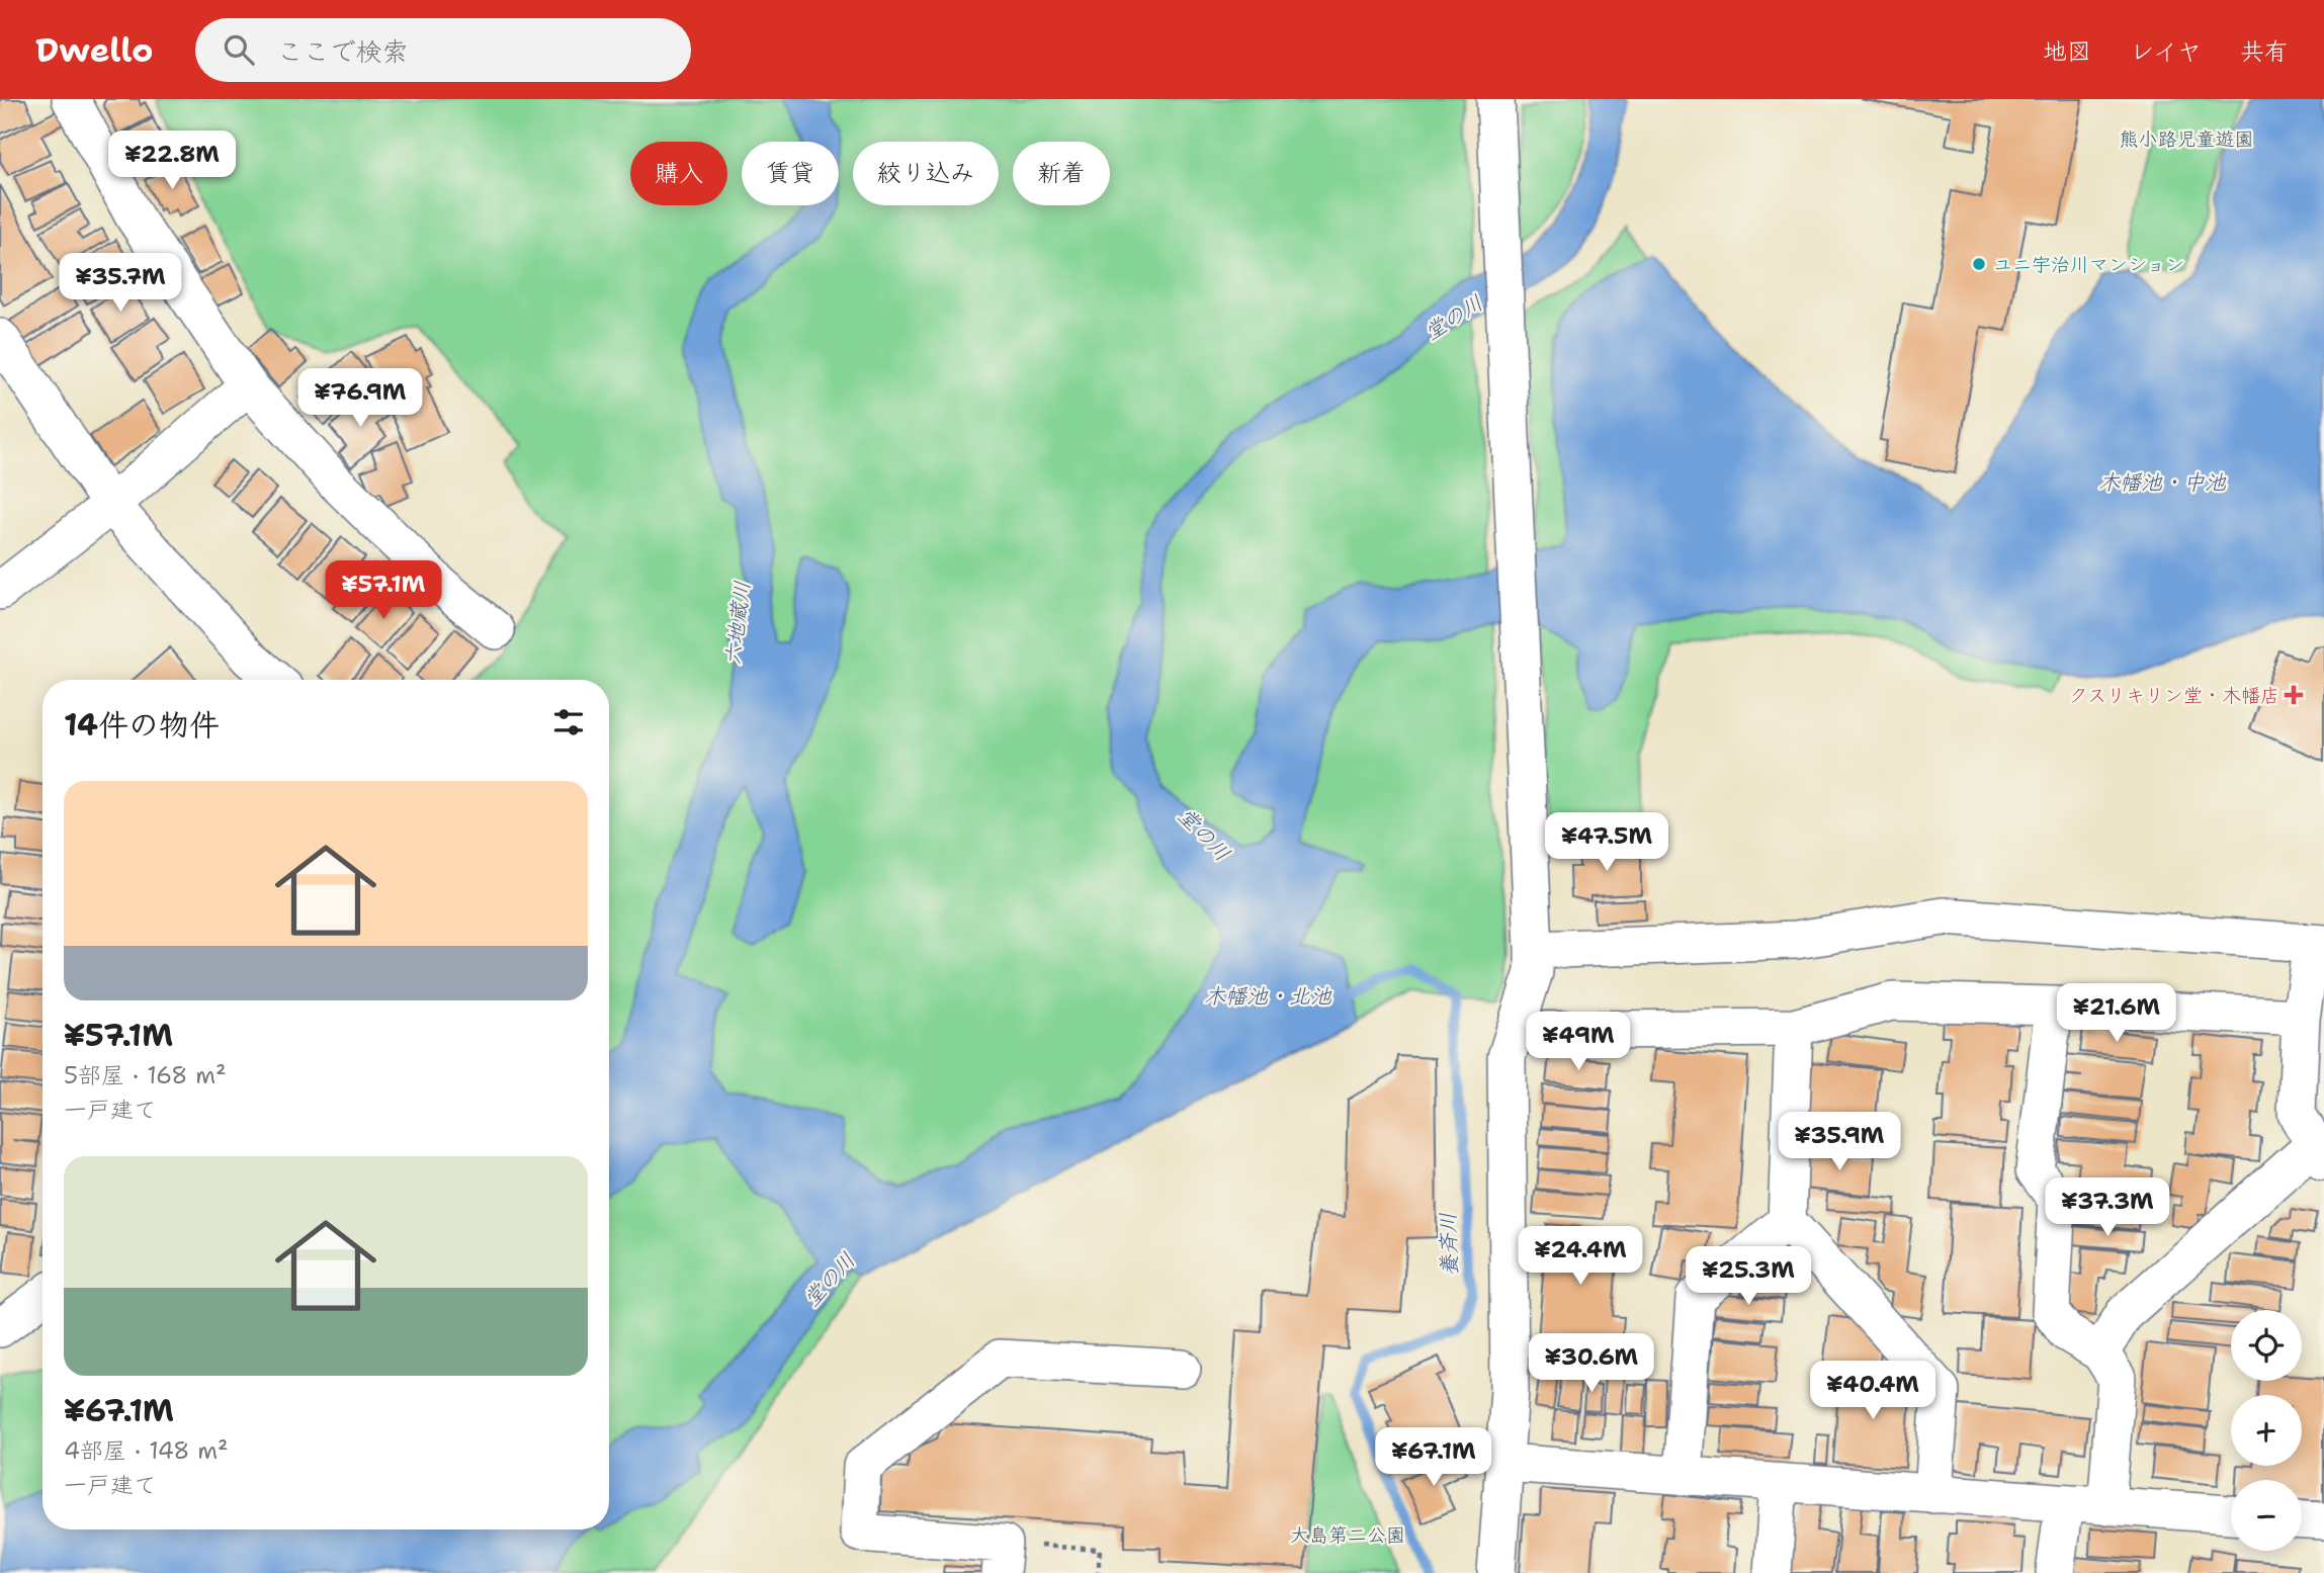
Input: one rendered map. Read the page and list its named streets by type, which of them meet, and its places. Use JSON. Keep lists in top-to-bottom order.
{
  "water": [
    "堂の川",
    "木幡池・中池",
    "六地蔵川",
    "木幡池・北池",
    "養斉川"
  ],
  "parks": ["熊小路児童遊園", "大島第二公園"],
  "places": {
    "other": ["ユニ宇治川マンション"],
    "health": ["クスリキリン堂・木幡店"]
  },
  "page": {
    "header": "Dwello",
    "search": "ここで検索",
    "nav": ["地図", "レイヤ", "共有"],
    "price": [
      "¥22.8M",
      "¥35.7M",
      "¥76.9M",
      "¥57.1M",
      "¥47.5M",
      "¥21.6M",
      "¥49M",
      "¥35.9M",
      "¥37.3M",
      "¥24.4M",
      "¥25.3M",
      "¥30.6M",
      "¥40.4M",
      "¥67.1M"
    ],
    "chip": [
      "購入",
      "賃貸",
      "絞り込み",
      "新着"
    ],
    "heading": "14件の物件",
    "list": [
      {
        "name": "¥57.1M",
        "note": "5部屋 · 168 m² · 一戸建て"
      },
      {
        "name": "¥67.1M",
        "note": "4部屋 · 148 m² · 一戸建て"
      }
    ],
    "map_buttons": ["+", "−"]
  }
}
